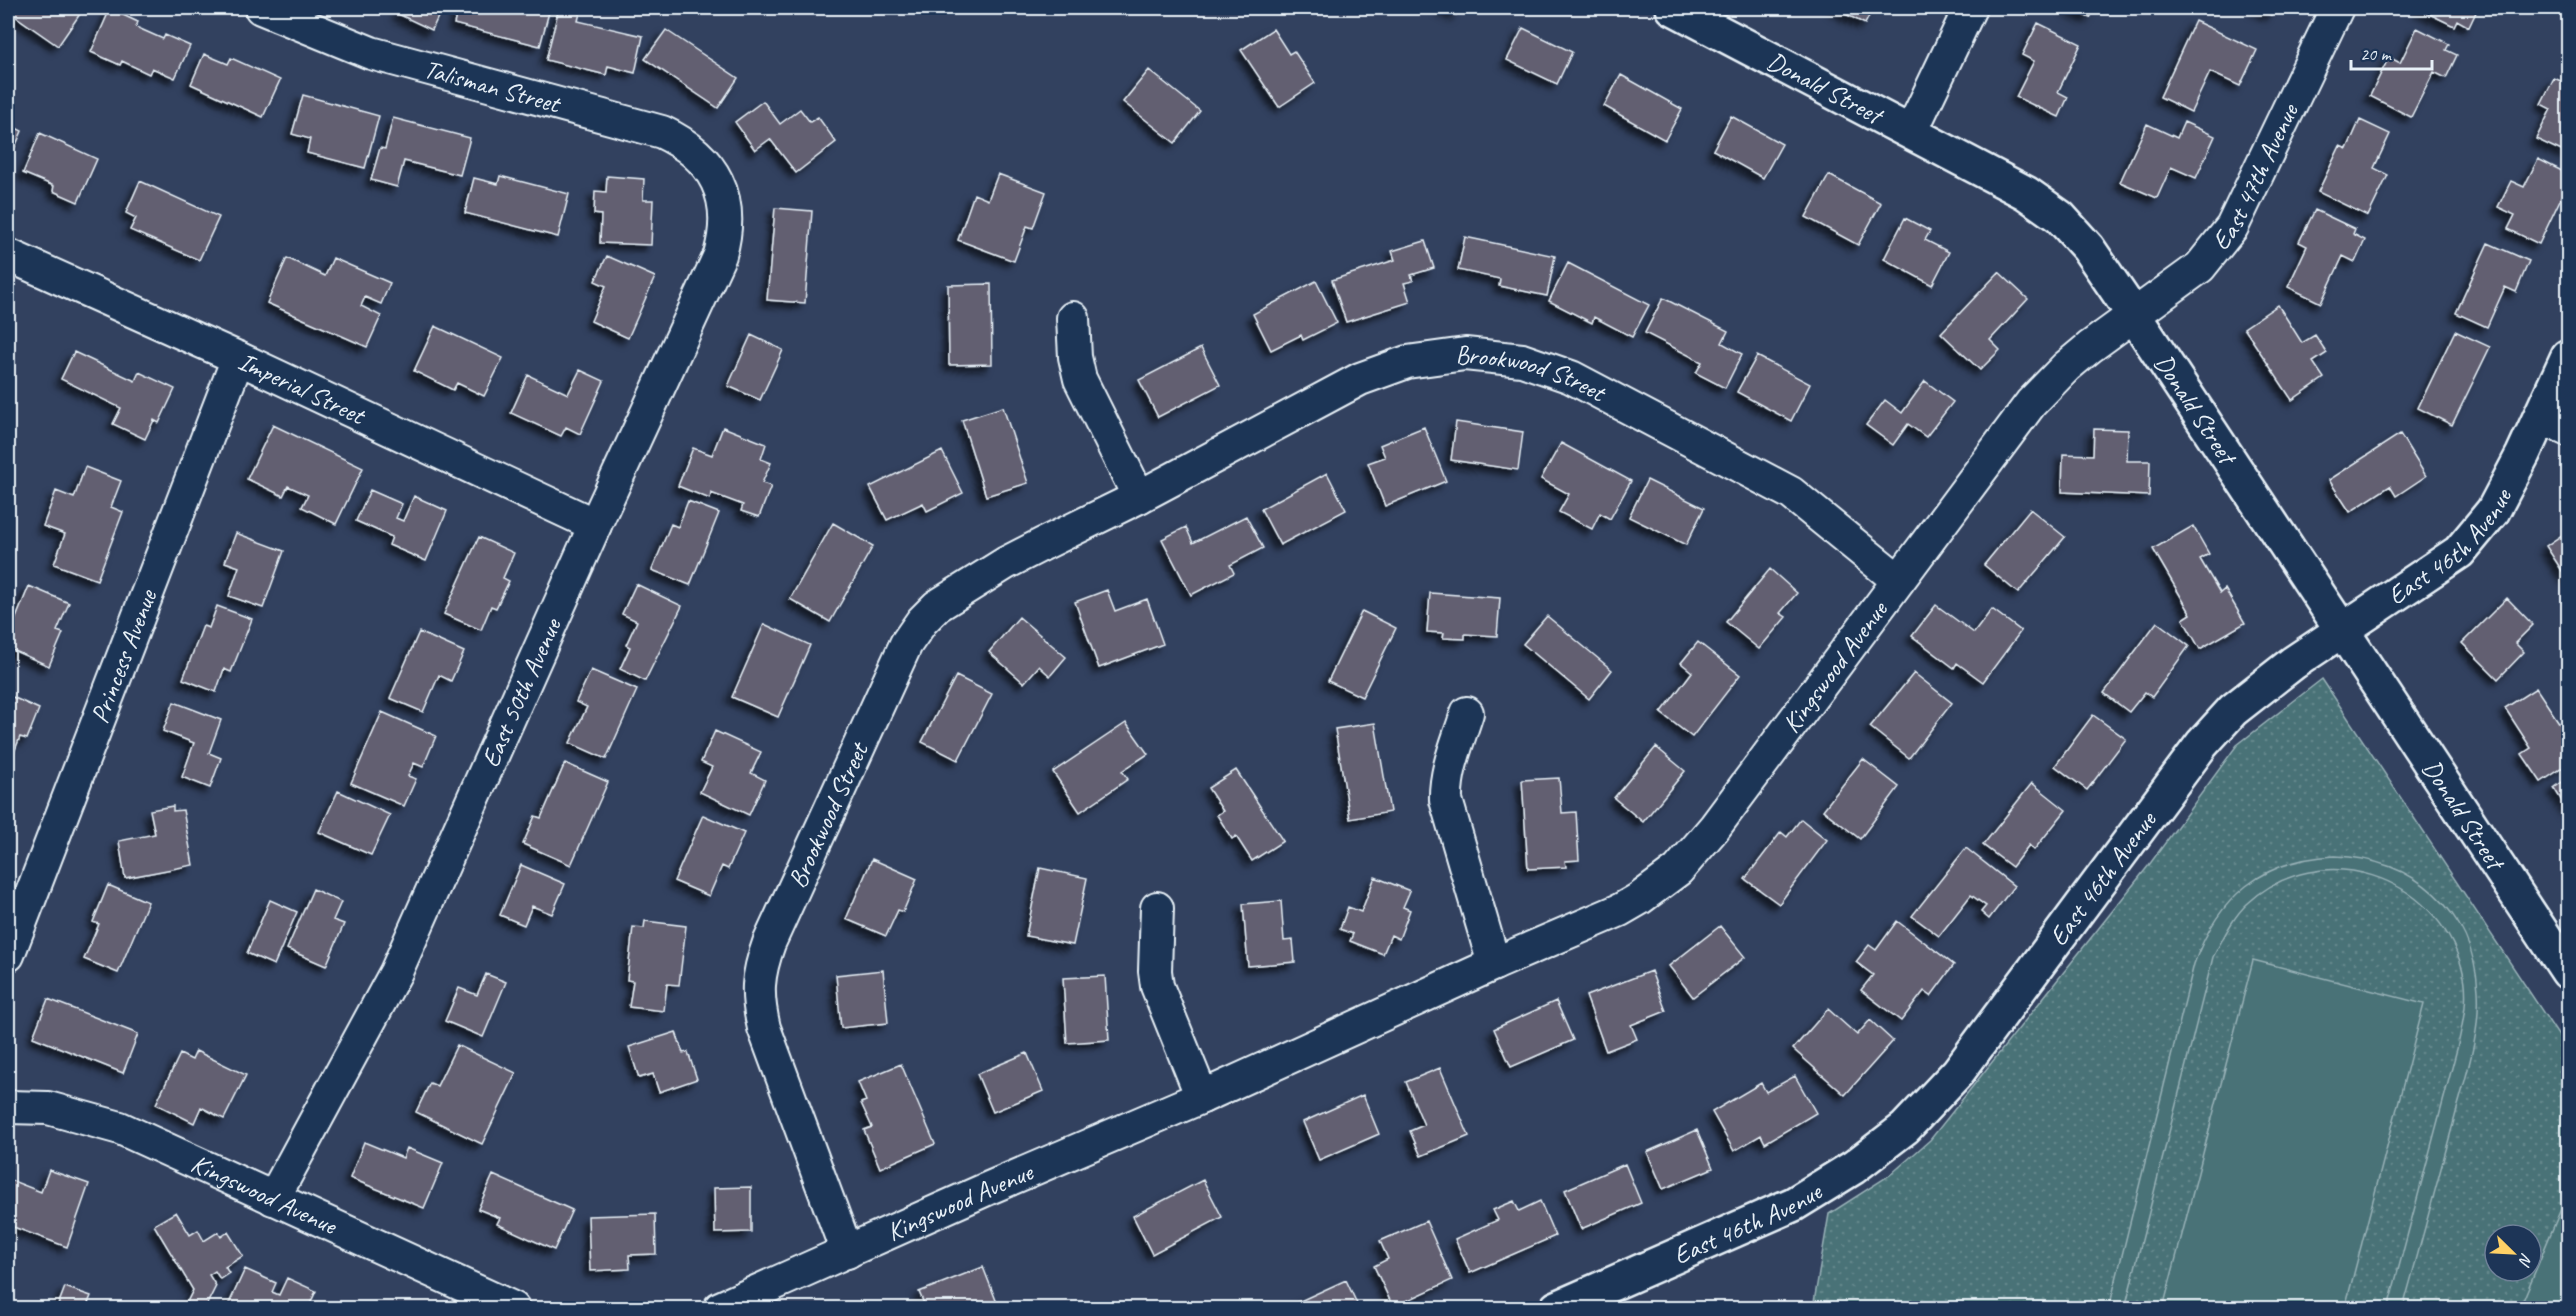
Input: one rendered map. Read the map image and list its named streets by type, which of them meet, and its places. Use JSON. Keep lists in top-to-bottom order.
{
  "streets": {
    "street": [
      "Talisman Street",
      "Donald Street",
      "East 47th Avenue",
      "Brookwood Street",
      "Imperial Street",
      "East 46th Avenue",
      "Princess Avenue",
      "Kingswood Avenue",
      "East 50th Avenue"
    ]
  },
  "crossings": [
    ["Talisman Street", "East 50th Avenue"],
    ["Donald Street", "East 47th Avenue"],
    ["Donald Street", "East 46th Avenue"],
    ["Donald Street", "Kingswood Avenue"],
    ["East 47th Avenue", "Kingswood Avenue"],
    ["Brookwood Street", "Kingswood Avenue"],
    ["Imperial Street", "Princess Avenue"],
    ["Imperial Street", "East 50th Avenue"],
    ["Kingswood Avenue", "East 50th Avenue"]
  ],
  "scale_bar": "20 m",
  "north": "bottom right"
}
